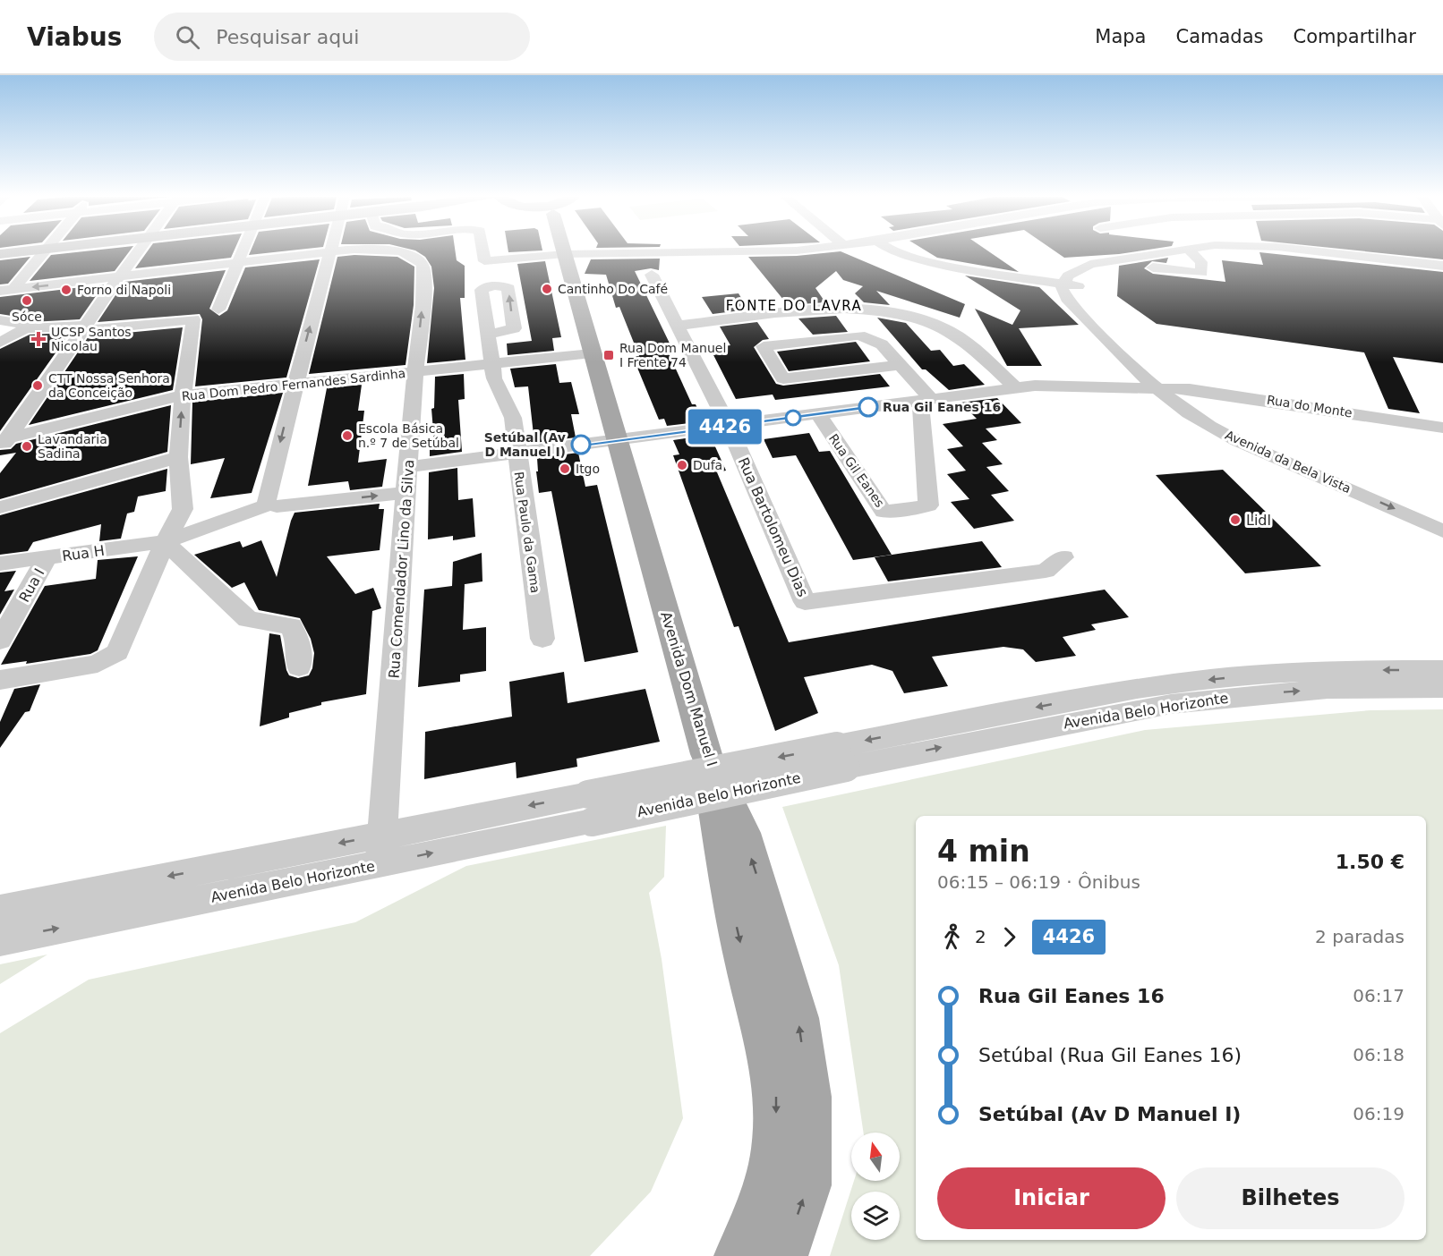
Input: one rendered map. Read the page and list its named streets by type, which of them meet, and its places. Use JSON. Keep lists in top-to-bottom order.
{
  "streets": {
    "main road": ["Avenida Dom Manuel I"],
    "street": [
      "Rua Dom Pedro Fernandes Sardinha",
      "Rua do Monte",
      "Avenida da Bela Vista",
      "Rua Gil Eanes",
      "Rua Bartolomeu Dias",
      "Rua Paulo da Gama",
      "Rua H",
      "Rua Comendador Lino da Silva",
      "Rua I",
      "Avenida Belo Horizonte"
    ]
  },
  "crossings": [
    ["Rua Dom Pedro Fernandes Sardinha", "Rua Paulo da Gama"],
    ["Rua Dom Pedro Fernandes Sardinha", "Rua Comendador Lino da Silva"],
    ["Rua Dom Pedro Fernandes Sardinha", "Avenida Dom Manuel I"],
    ["Rua do Monte", "Avenida da Bela Vista"],
    ["Rua do Monte", "Rua Gil Eanes"],
    ["Avenida da Bela Vista", "Rua Gil Eanes"],
    ["Rua Gil Eanes", "Rua Bartolomeu Dias"],
    ["Rua Gil Eanes", "Rua Paulo da Gama"],
    ["Rua Gil Eanes", "Rua Comendador Lino da Silva"],
    ["Rua Gil Eanes", "Avenida Dom Manuel I"],
    ["Rua H", "Rua Comendador Lino da Silva"],
    ["Rua H", "Rua I"],
    ["Rua Comendador Lino da Silva", "Avenida Belo Horizonte"]
  ],
  "districts": ["FONTE DO LAVRA"],
  "places": {
    "other": [
      "Cantinho Do Café",
      "Forno di Napoli",
      "Sóce",
      "CTT Nossa Senhora da Conceição",
      "Rua Gil Eanes 16",
      "Escola Básica n.º 7 de Setúbal",
      "Setúbal (Av D Manuel I)",
      "Lavandaria Sadina",
      "Dufa",
      "Itgo",
      "Lidl"
    ],
    "health": ["UCSP Santos Nicolau"],
    "transit": ["Rua Dom Manuel I Frente 74"]
  },
  "lines": ["bus line 4426"],
  "north": "top",
  "page": {
    "header": "Viabus",
    "search": "Pesquisar aqui",
    "nav": ["Mapa", "Camadas", "Compartilhar"],
    "on_map": "4426",
    "heading": ["4 min", "06:15 – 06:19 · Ônibus", "1.50 €"],
    "legs": ["2", "4426", "2 paradas"],
    "list": [
      {
        "name": "Rua Gil Eanes 16",
        "value": "06:17"
      },
      {
        "name": "Setúbal (Rua Gil Eanes 16)",
        "value": "06:18"
      },
      {
        "name": "Setúbal (Av D Manuel I)",
        "value": "06:19"
      }
    ],
    "buttons": ["Iniciar", "Bilhetes"]
  }
}
